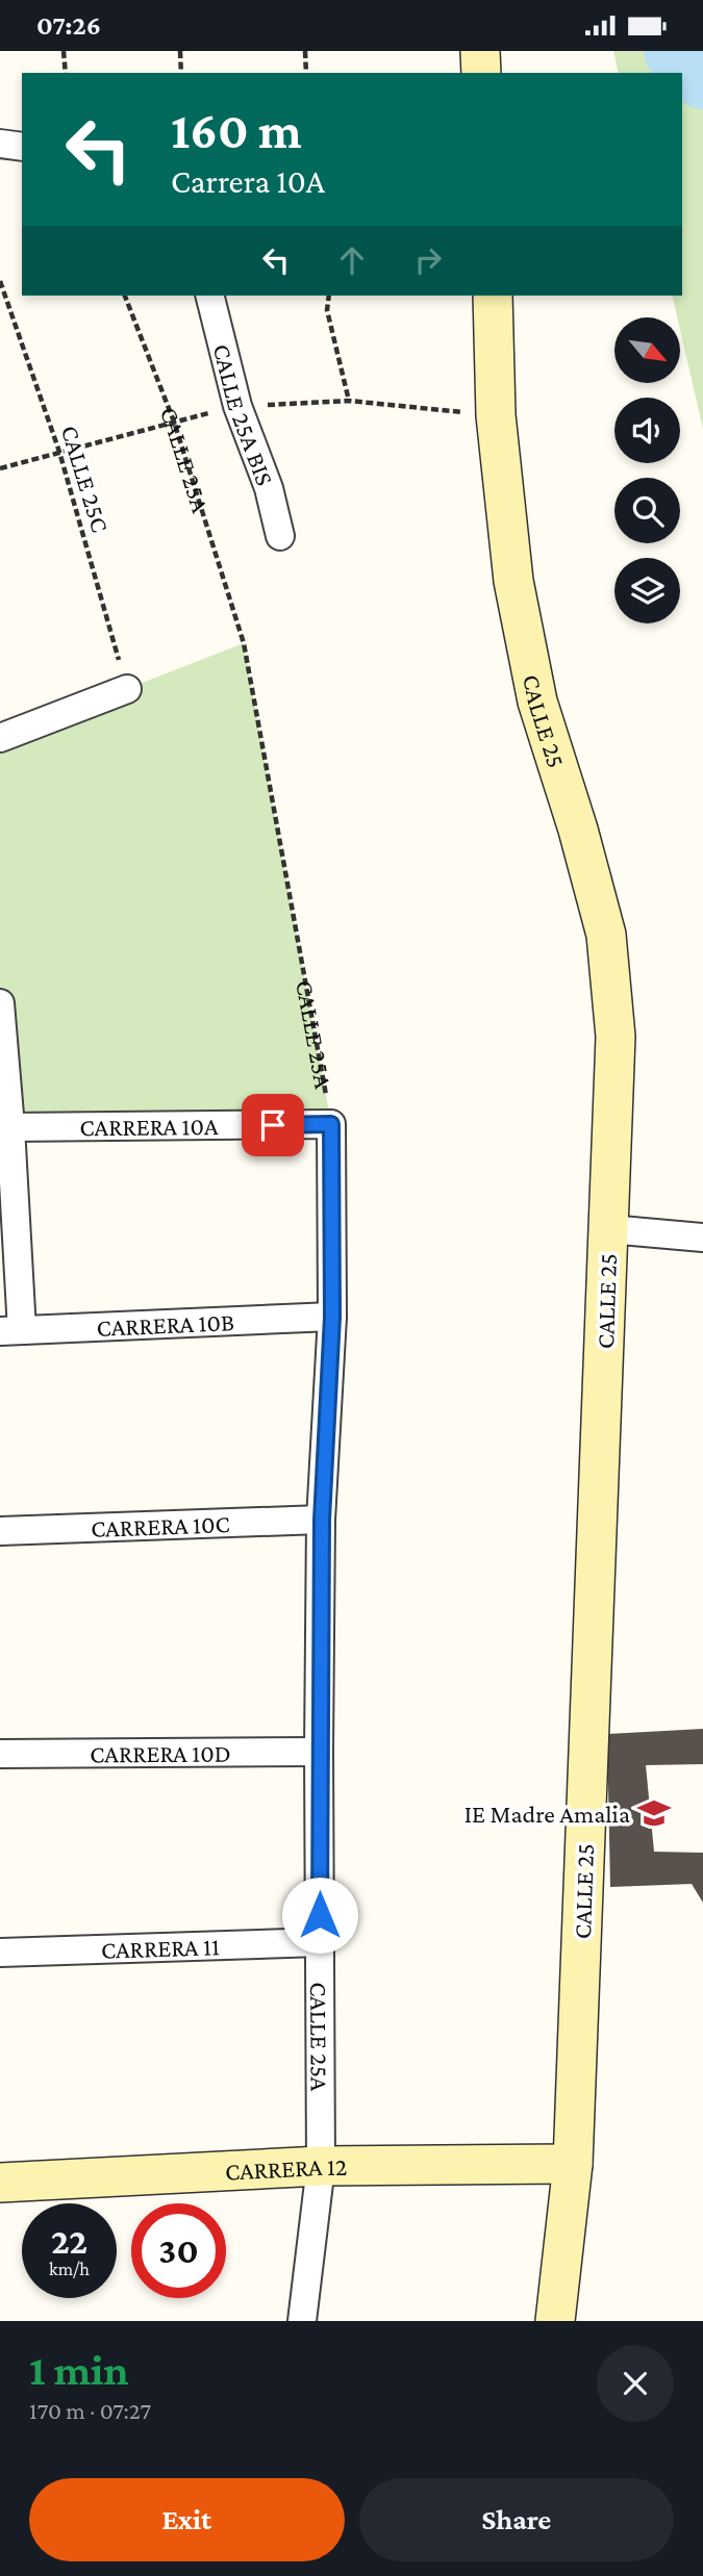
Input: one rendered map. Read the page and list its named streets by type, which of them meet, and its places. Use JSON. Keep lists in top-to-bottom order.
{
  "streets": {
    "street": [
      "CALLE 25A BIS",
      "CALLE 25A",
      "CALLE 25",
      "CARRERA 10A",
      "CARRERA 10B",
      "CARRERA 10C",
      "CARRERA 10D",
      "CARRERA 11",
      "CARRERA 12"
    ],
    "path": ["CALLE 25C"]
  },
  "crossings": [
    ["CALLE 25A", "CARRERA 10A"],
    ["CALLE 25A", "CARRERA 10B"],
    ["CALLE 25A", "CARRERA 10C"],
    ["CALLE 25A", "CARRERA 10D"],
    ["CALLE 25A", "CARRERA 11"],
    ["CALLE 25A", "CARRERA 12"],
    ["CALLE 25", "CARRERA 12"]
  ],
  "places": {
    "school or university": ["IE Madre Amalia"]
  },
  "north": "bottom right",
  "page": {
    "status": "07:26",
    "turn": ["160 m", "Carrera 10A"],
    "speed": "22 km/h",
    "limit": "30",
    "heading": ["1 min", "170 m · 07:27"],
    "buttons": ["Exit", "Share"]
  }
}
